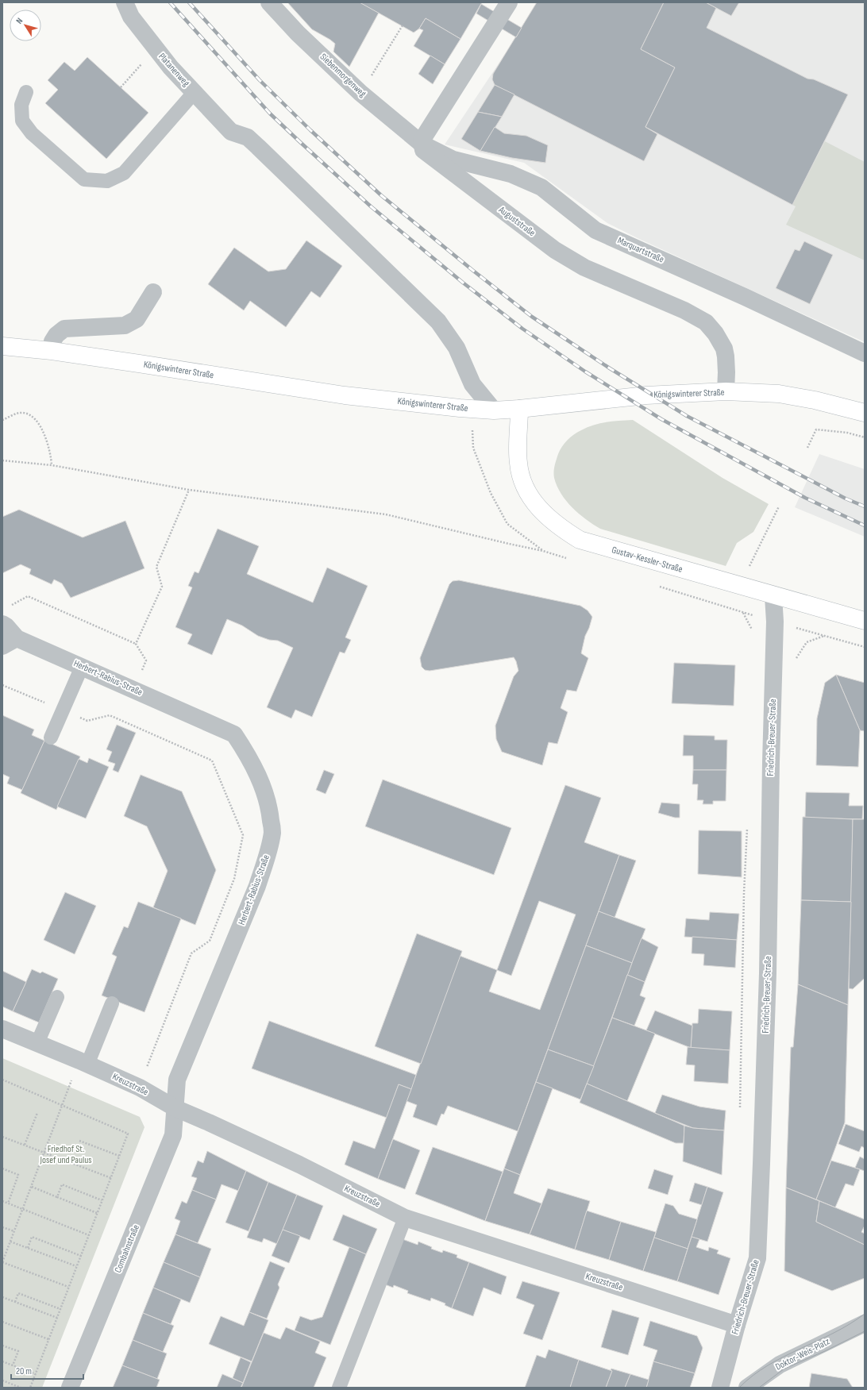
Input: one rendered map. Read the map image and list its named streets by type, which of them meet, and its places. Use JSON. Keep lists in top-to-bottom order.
{
  "streets": {
    "main road": ["Königswinterer Straße", "Gustav-Kessler-Straße"],
    "street": [
      "Platanenweg",
      "Siebenmorgenweg",
      "Auguststraße",
      "Marquartstraße",
      "Herbert-Rabius-Straße",
      "Friedrich-Breuer-Straße",
      "Kreuzstraße",
      "Combahnstraße",
      "Doktor-Weis-Platz"
    ]
  },
  "crossings": [
    ["Platanenweg", "Königswinterer Straße"],
    ["Siebenmorgenweg", "Auguststraße"],
    ["Siebenmorgenweg", "Marquartstraße"],
    ["Auguststraße", "Marquartstraße"],
    ["Auguststraße", "Königswinterer Straße"],
    ["Königswinterer Straße", "Gustav-Kessler-Straße"],
    ["Gustav-Kessler-Straße", "Friedrich-Breuer-Straße"],
    ["Herbert-Rabius-Straße", "Kreuzstraße"],
    ["Herbert-Rabius-Straße", "Combahnstraße"],
    ["Friedrich-Breuer-Straße", "Kreuzstraße"],
    ["Kreuzstraße", "Combahnstraße"]
  ],
  "parks": ["Friedhof St. Josef und Paulus"],
  "scale_bar": "20 m",
  "north": "top left"
}
